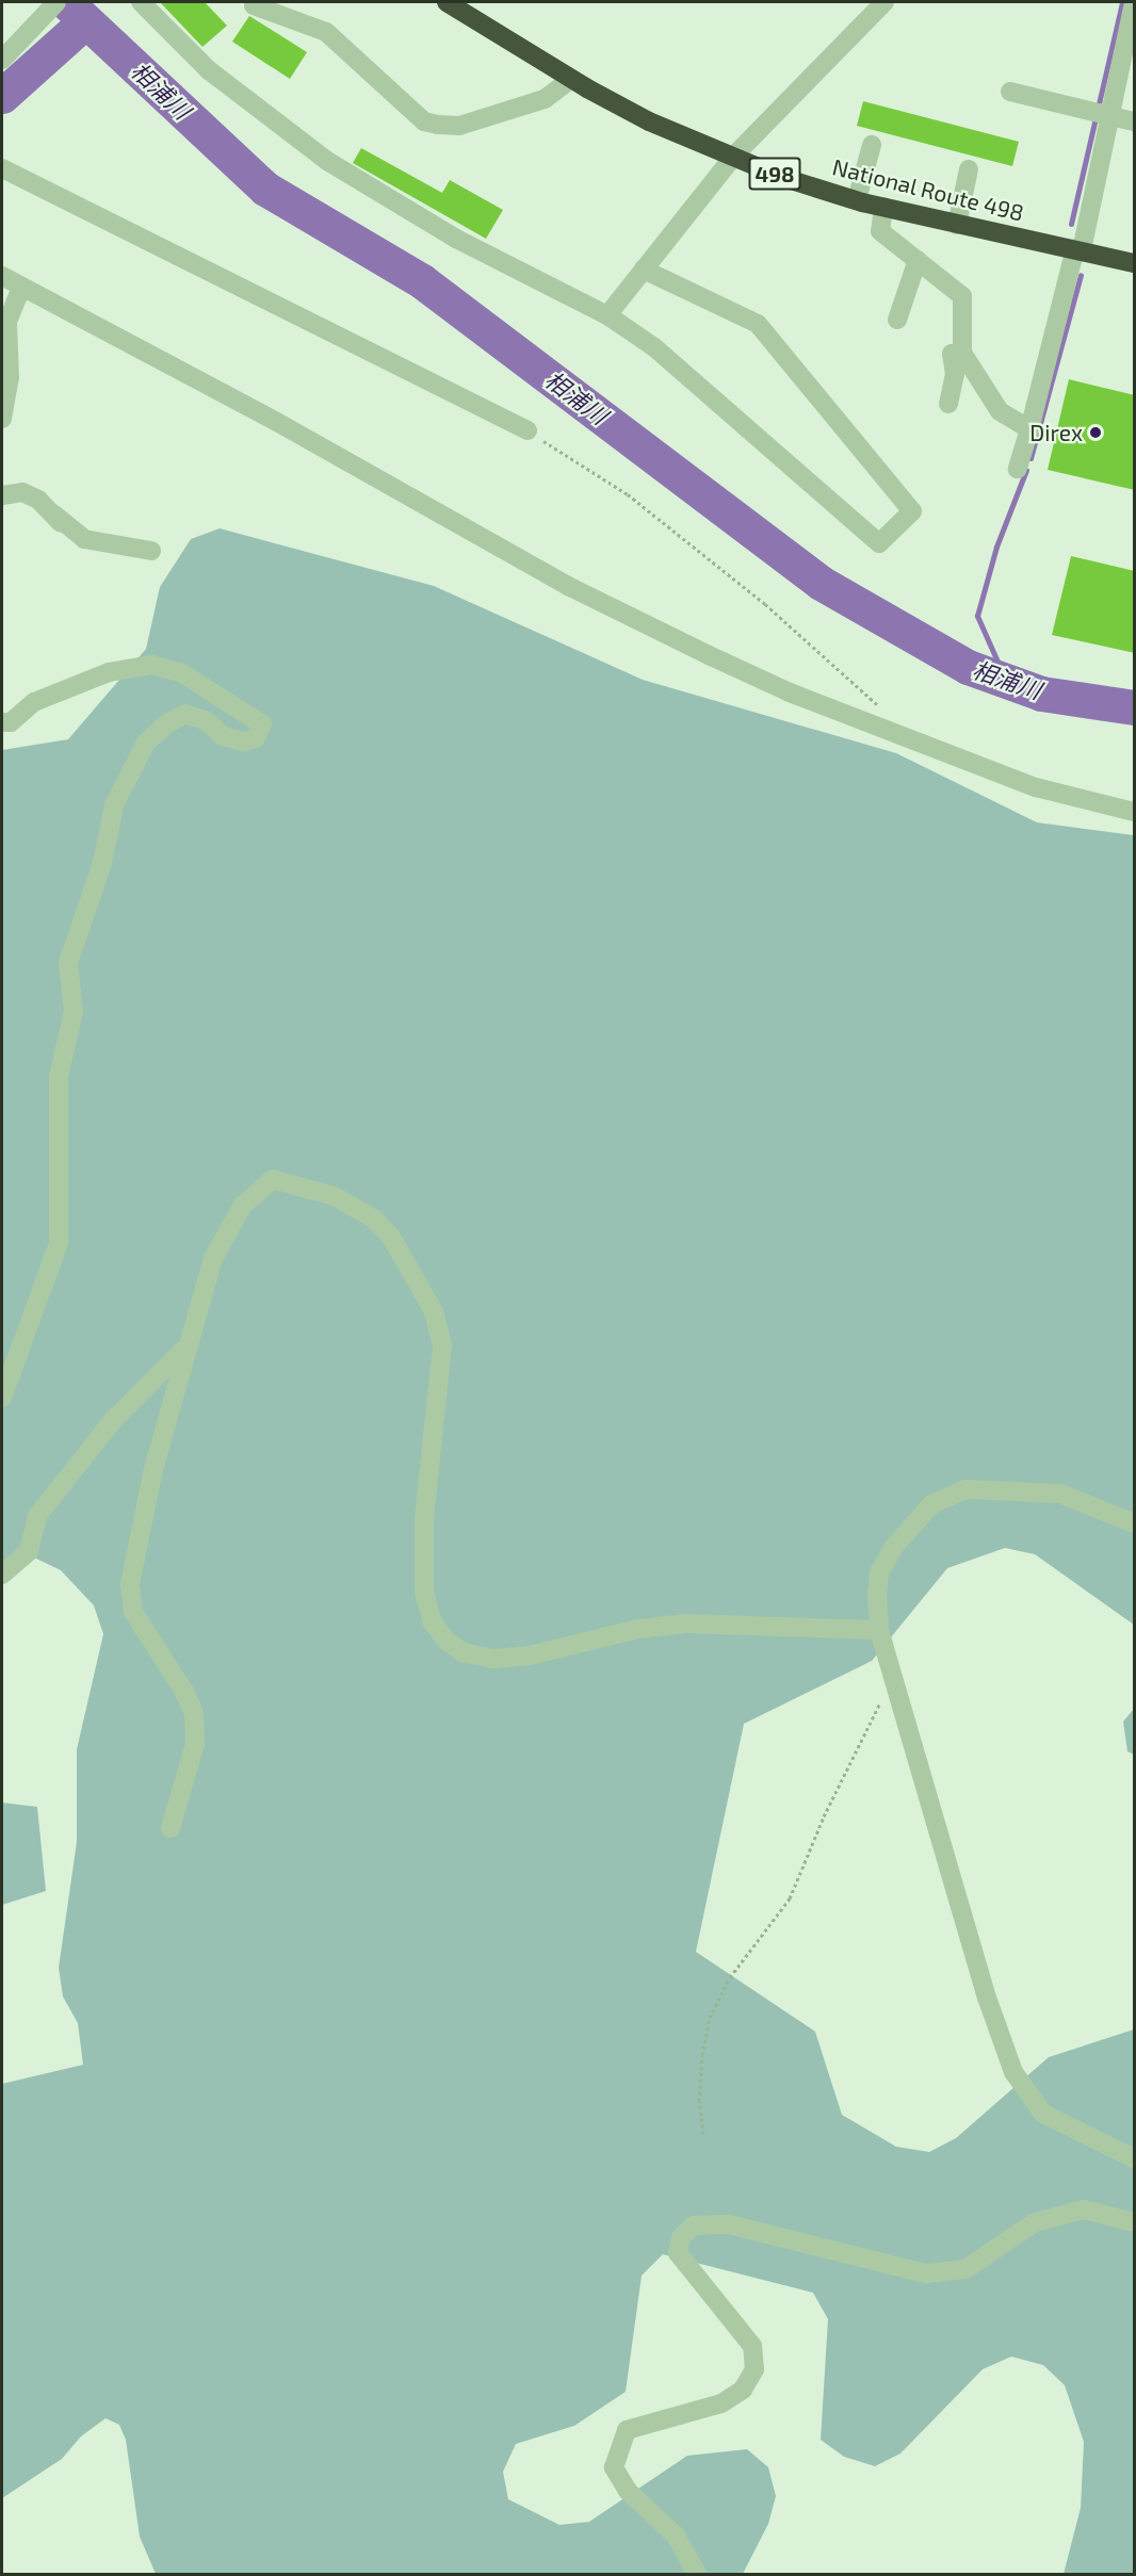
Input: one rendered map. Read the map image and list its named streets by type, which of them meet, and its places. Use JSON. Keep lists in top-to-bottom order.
{
  "streets": {
    "highway": ["498", "National Route 498"]
  },
  "water": ["相浦川"],
  "places": ["Direx"]
}
